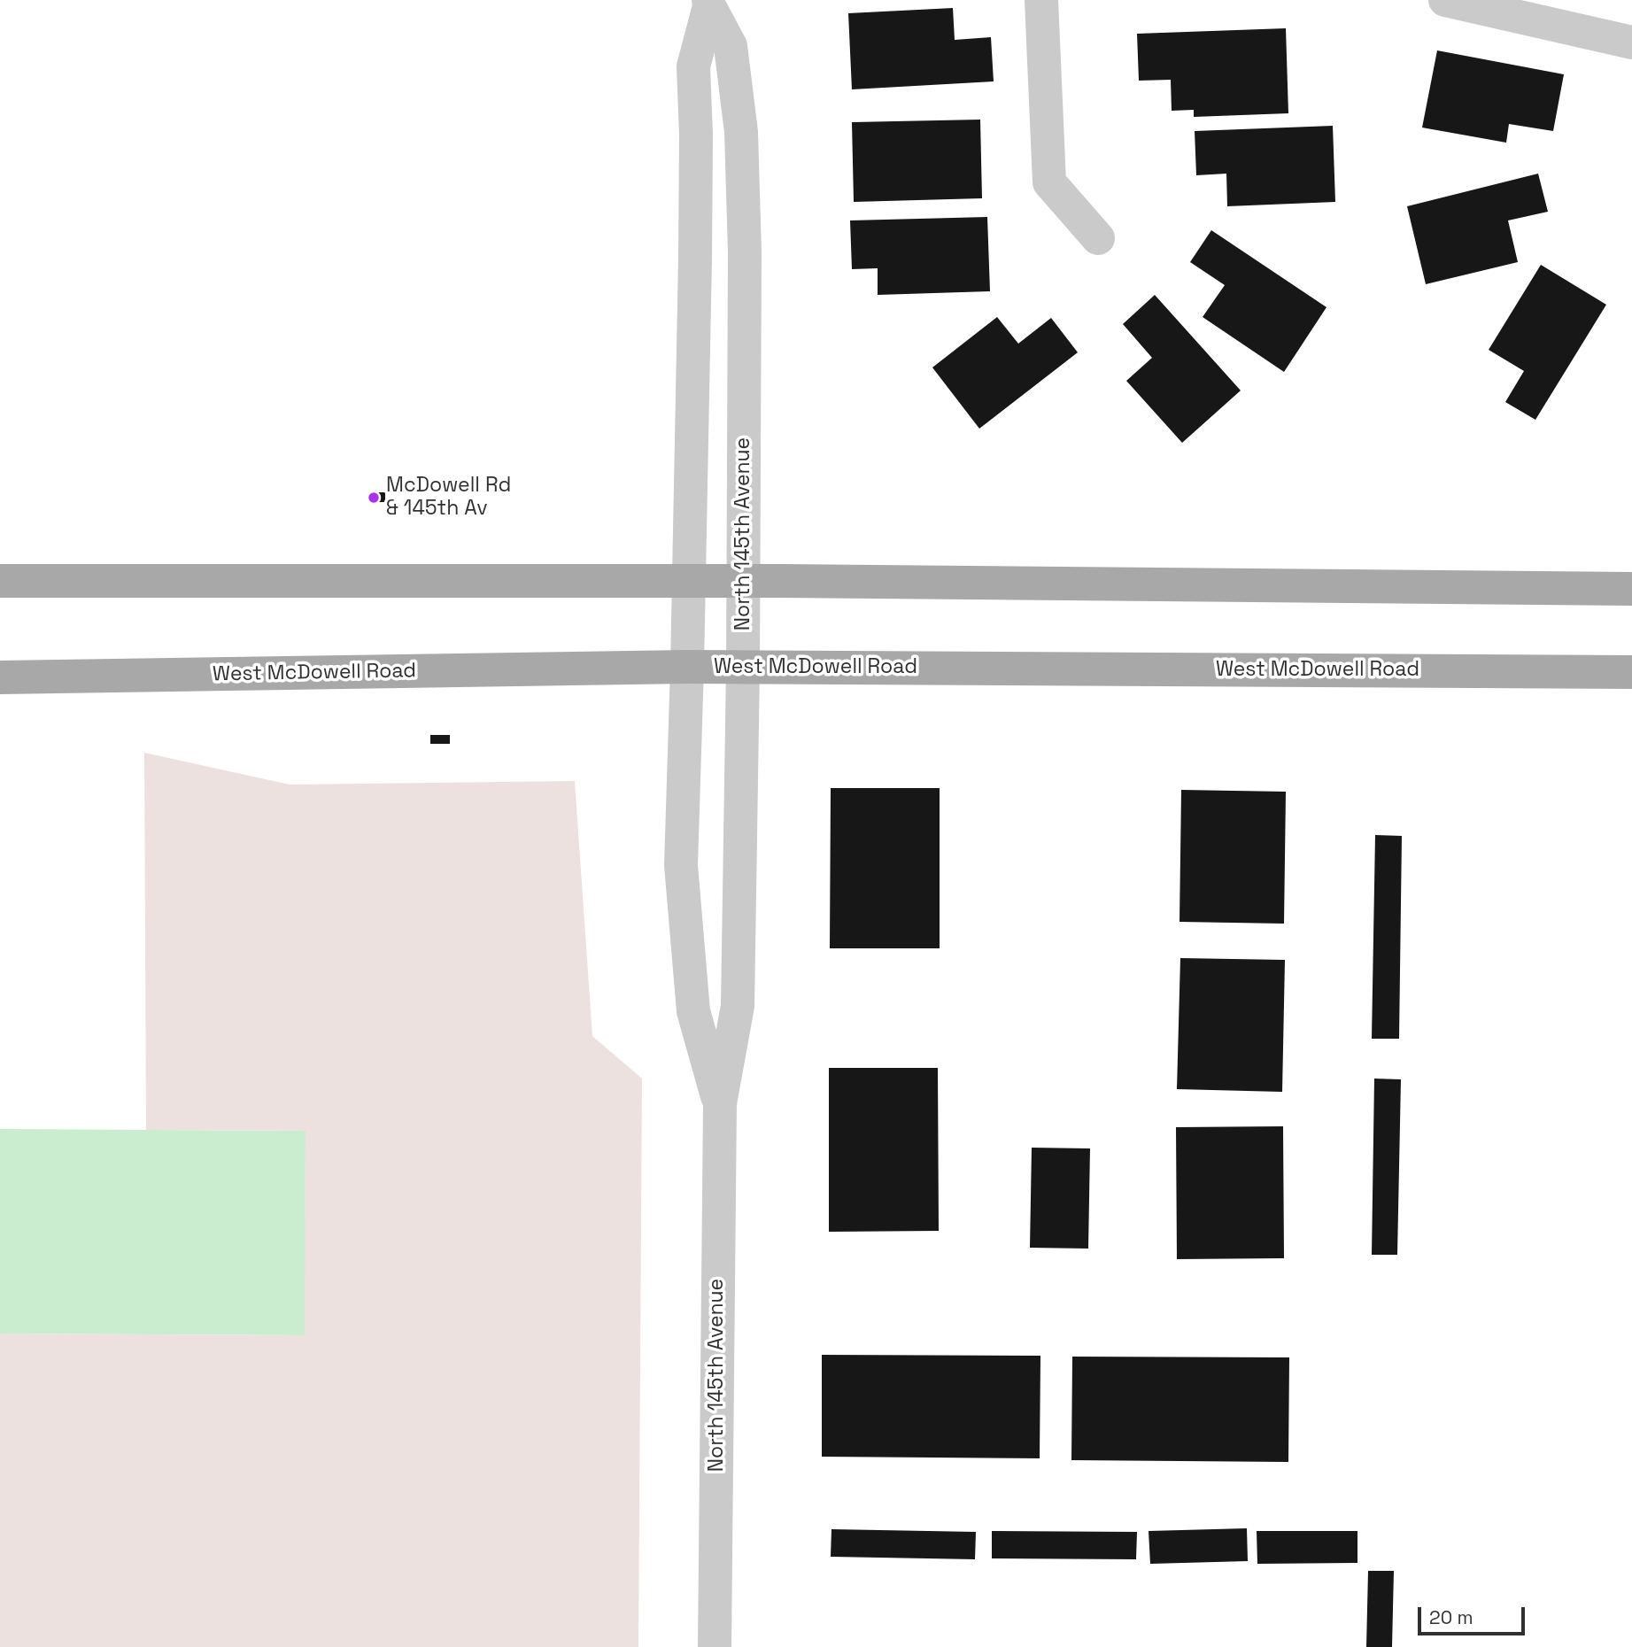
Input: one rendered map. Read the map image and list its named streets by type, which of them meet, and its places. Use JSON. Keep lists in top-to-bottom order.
{
  "streets": {
    "main road": ["West McDowell Road"],
    "street": ["North 145th Avenue"]
  },
  "crossings": [
    ["North 145th Avenue", "West McDowell Road"]
  ],
  "places": ["McDowell Rd & 145th Av"],
  "scale_bar": "20 m"
}
